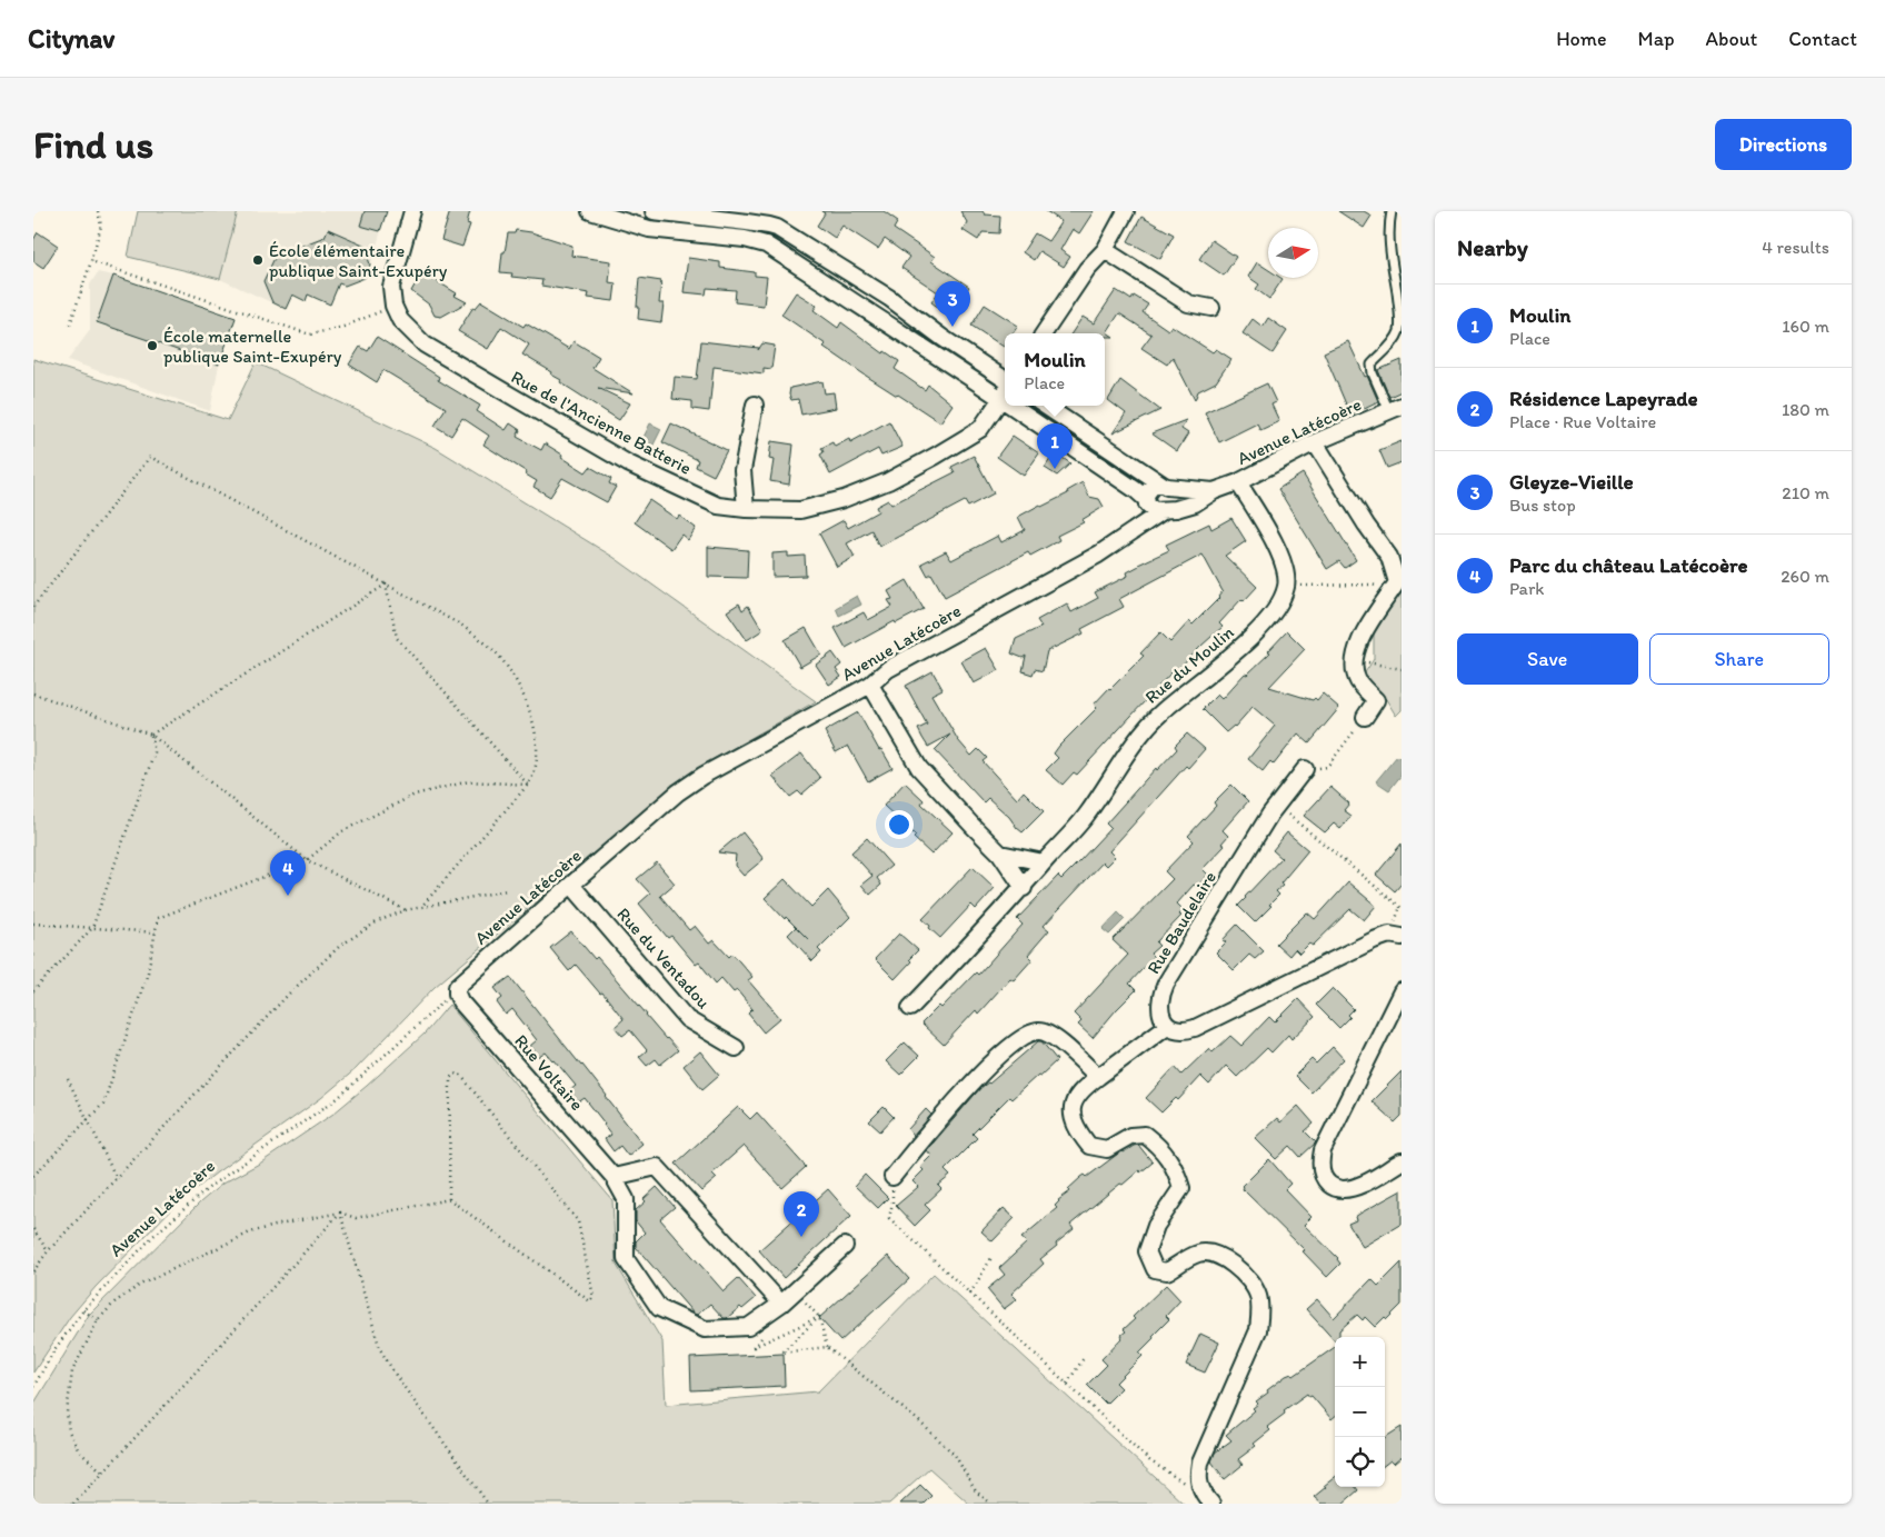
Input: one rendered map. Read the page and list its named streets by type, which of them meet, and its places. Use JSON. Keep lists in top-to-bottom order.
{
  "streets": {
    "street": [
      "Rue de l'Ancienne Batterie",
      "Avenue Latécoère",
      "Rue du Moulin",
      "Rue Baudelaire",
      "Rue du Ventadou",
      "Rue Voltaire"
    ]
  },
  "crossings": [
    ["Avenue Latécoère", "Rue du Ventadou"],
    ["Avenue Latécoère", "Rue Voltaire"]
  ],
  "places": ["École élémentaire publique Saint-Exupéry", "École maternelle publique Saint-Exupéry"],
  "north": "right",
  "page": {
    "header": "Citynav",
    "nav": [
      "Home",
      "Map",
      "About",
      "Contact"
    ],
    "buttons": [
      "Directions",
      ["Save", "Share"]
    ],
    "title": "Find us",
    "heading": ["Nearby", "4 results"],
    "pins": [
      "3",
      "1",
      "4",
      "2"
    ],
    "list": [
      {
        "mark": "1",
        "name": "Moulin",
        "note": "Place",
        "value": "160 m"
      },
      {
        "mark": "2",
        "name": "Résidence Lapeyrade",
        "note": "Place · Rue Voltaire",
        "value": "180 m"
      },
      {
        "mark": "3",
        "name": "Gleyze-Vieille",
        "note": "Bus stop",
        "value": "210 m"
      },
      {
        "mark": "4",
        "name": "Parc du château Latécoère",
        "note": "Park",
        "value": "260 m"
      }
    ],
    "popup": ["Moulin", "Place"],
    "map_buttons": ["+", "−"]
  }
}
